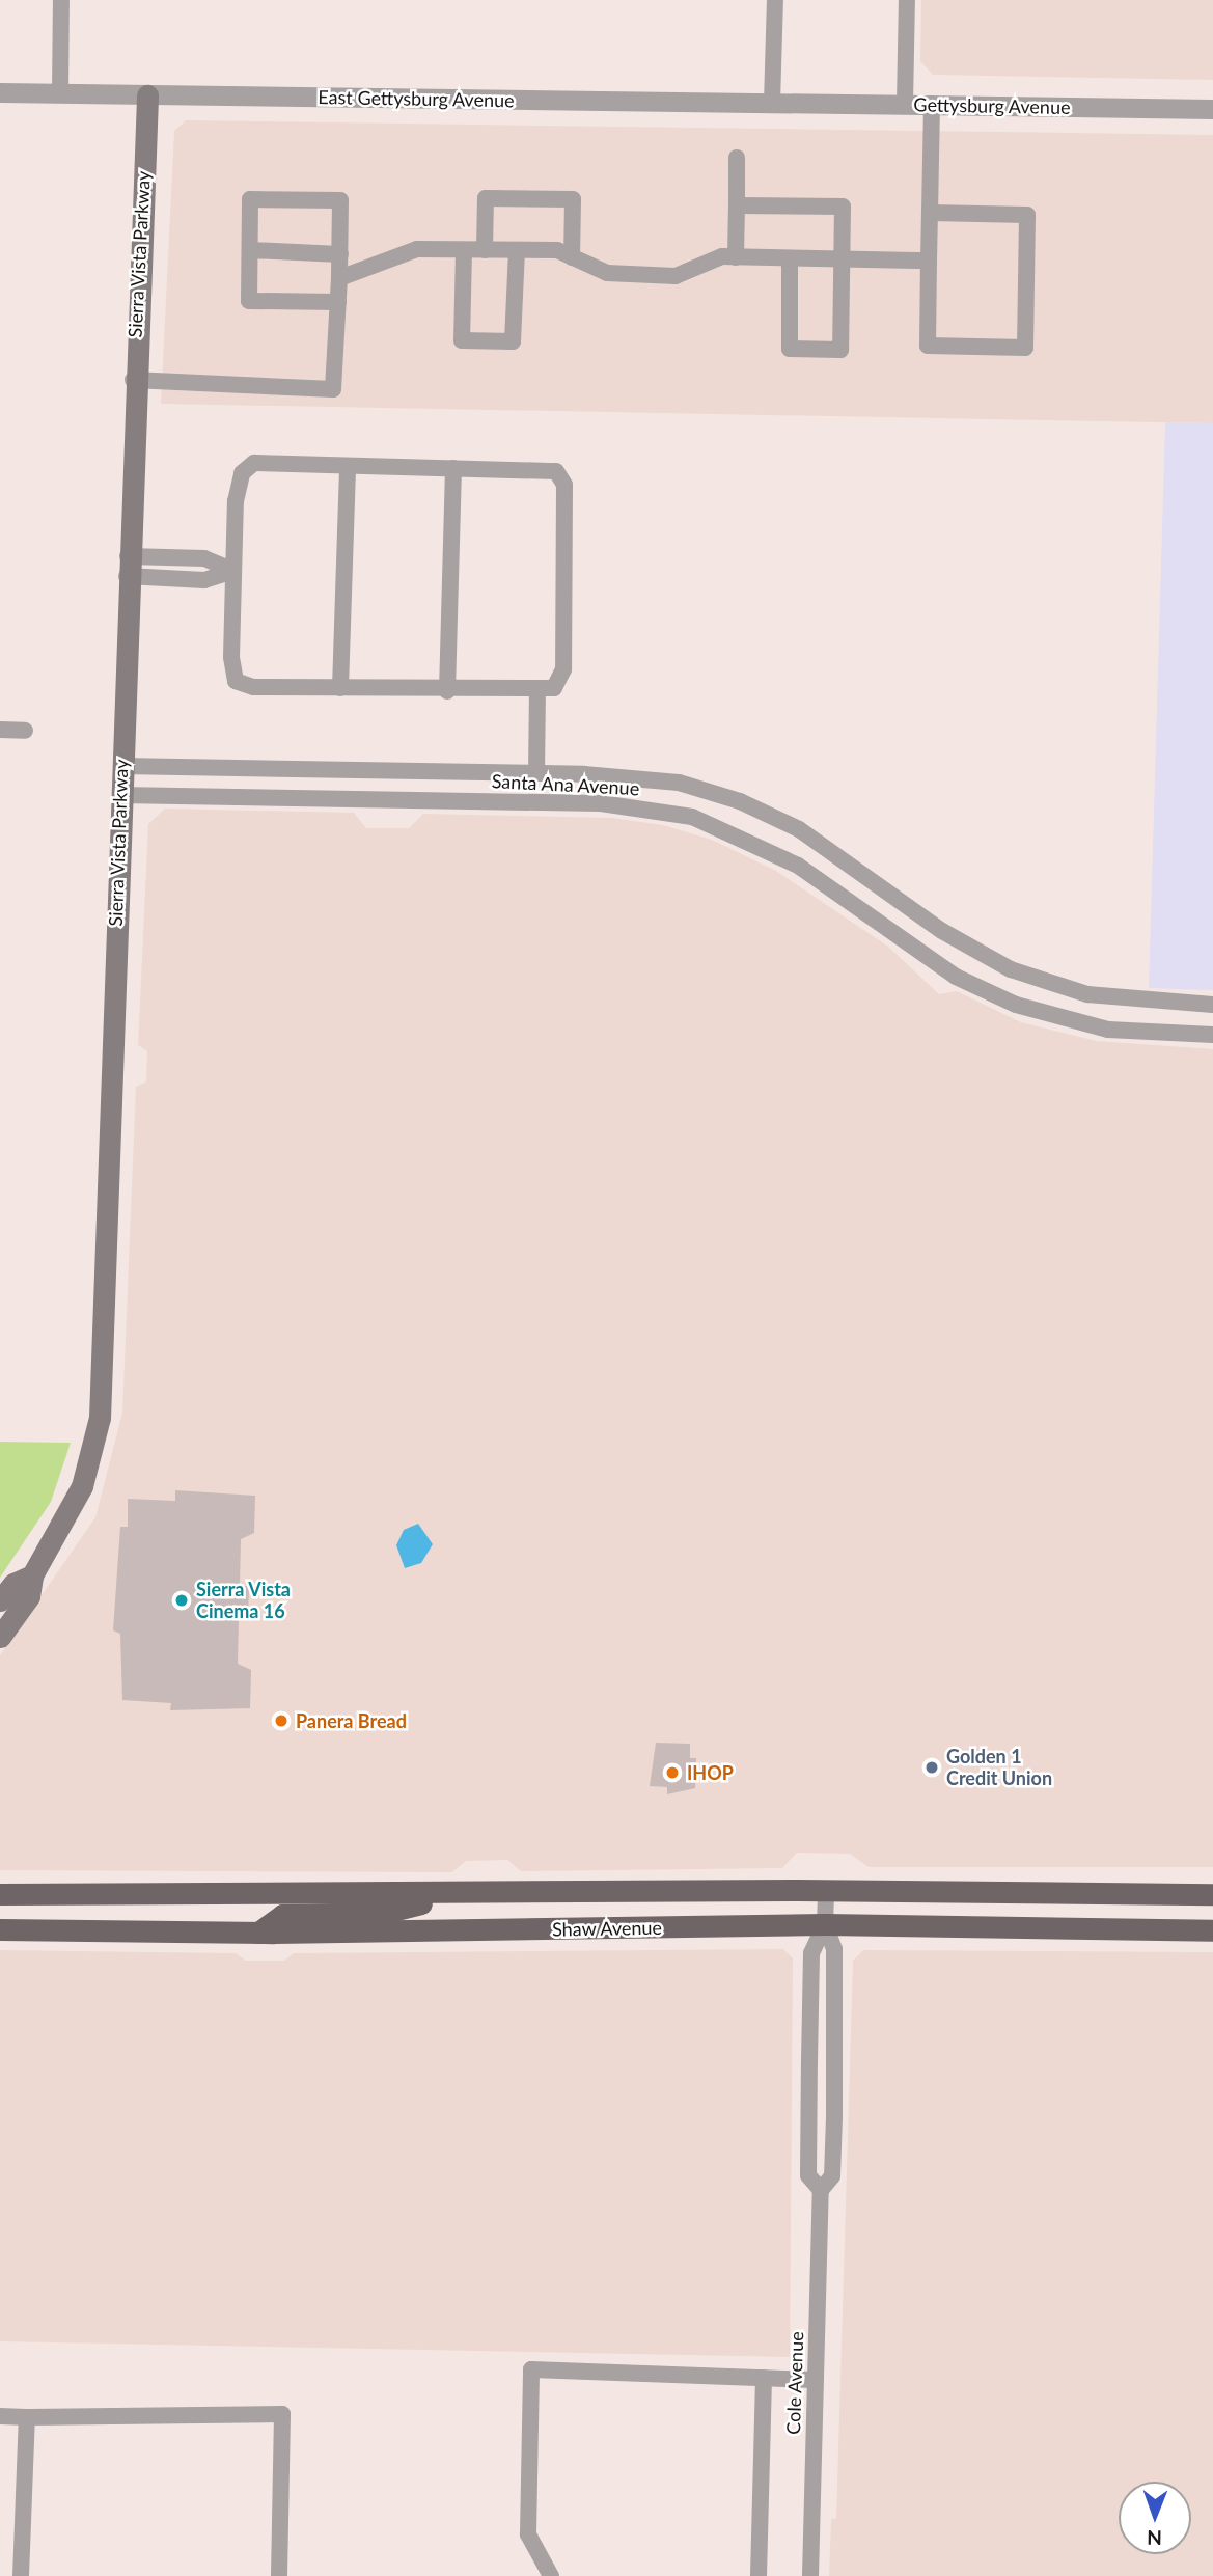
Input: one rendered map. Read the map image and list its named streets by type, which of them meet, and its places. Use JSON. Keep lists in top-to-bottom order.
{
  "streets": {
    "main road": ["Sierra Vista Parkway", "Shaw Avenue"],
    "street": [
      "East Gettysburg Avenue",
      "Gettysburg Avenue",
      "Santa Ana Avenue",
      "Cole Avenue"
    ]
  },
  "crossings": [
    ["East Gettysburg Avenue", "Gettysburg Avenue"],
    ["East Gettysburg Avenue", "Sierra Vista Parkway"],
    ["Sierra Vista Parkway", "Santa Ana Avenue"],
    ["Shaw Avenue", "Cole Avenue"]
  ],
  "places": [
    "Sierra Vista Cinema 16",
    "Panera Bread",
    "Golden 1 Credit Union",
    "IHOP"
  ],
  "north": "bottom"
}
